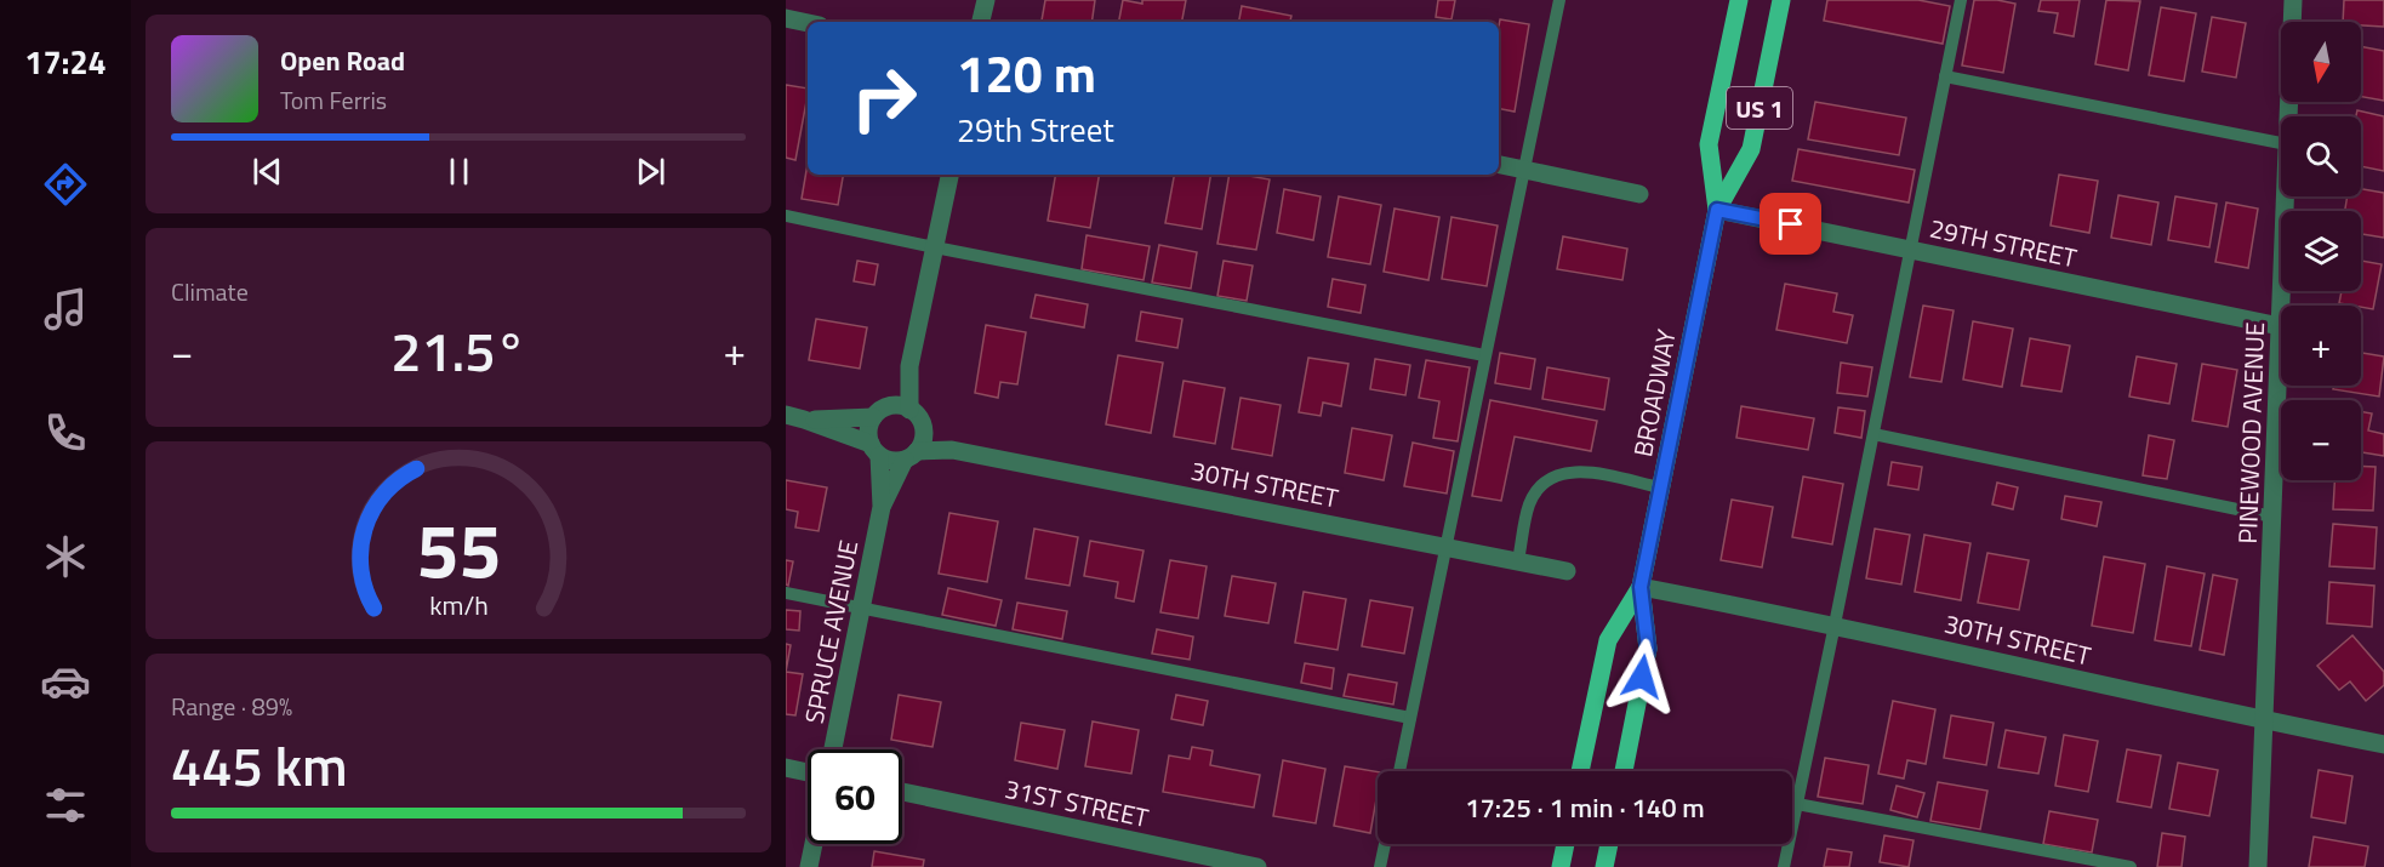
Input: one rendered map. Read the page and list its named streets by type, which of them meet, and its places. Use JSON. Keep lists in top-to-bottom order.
{
  "streets": {
    "main road": ["US 1", "BROADWAY"],
    "street": [
      "29TH STREET",
      "PINEWOOD AVENUE",
      "30TH STREET",
      "SPRUCE AVENUE",
      "31ST STREET"
    ]
  },
  "crossings": [
    ["29TH STREET", "BROADWAY"],
    ["29TH STREET", "PINEWOOD AVENUE"],
    ["BROADWAY", "30TH STREET"],
    ["PINEWOOD AVENUE", "30TH STREET"],
    ["30TH STREET", "SPRUCE AVENUE"]
  ],
  "north": "bottom",
  "page": {
    "tabs": "17:24",
    "map_buttons": ["+", "−"],
    "turn": ["120 m", "29th Street"],
    "song": ["Open Road", "Tom Ferris"],
    "tile": [
      "Climate",
      ["Range · 89%", "445 km"]
    ],
    "heat": ["−", "21.5°", "+"],
    "limit": "60",
    "trip": "17:25 · 1 min · 140 m",
    "gauge": ["55", "km/h"]
  }
}
